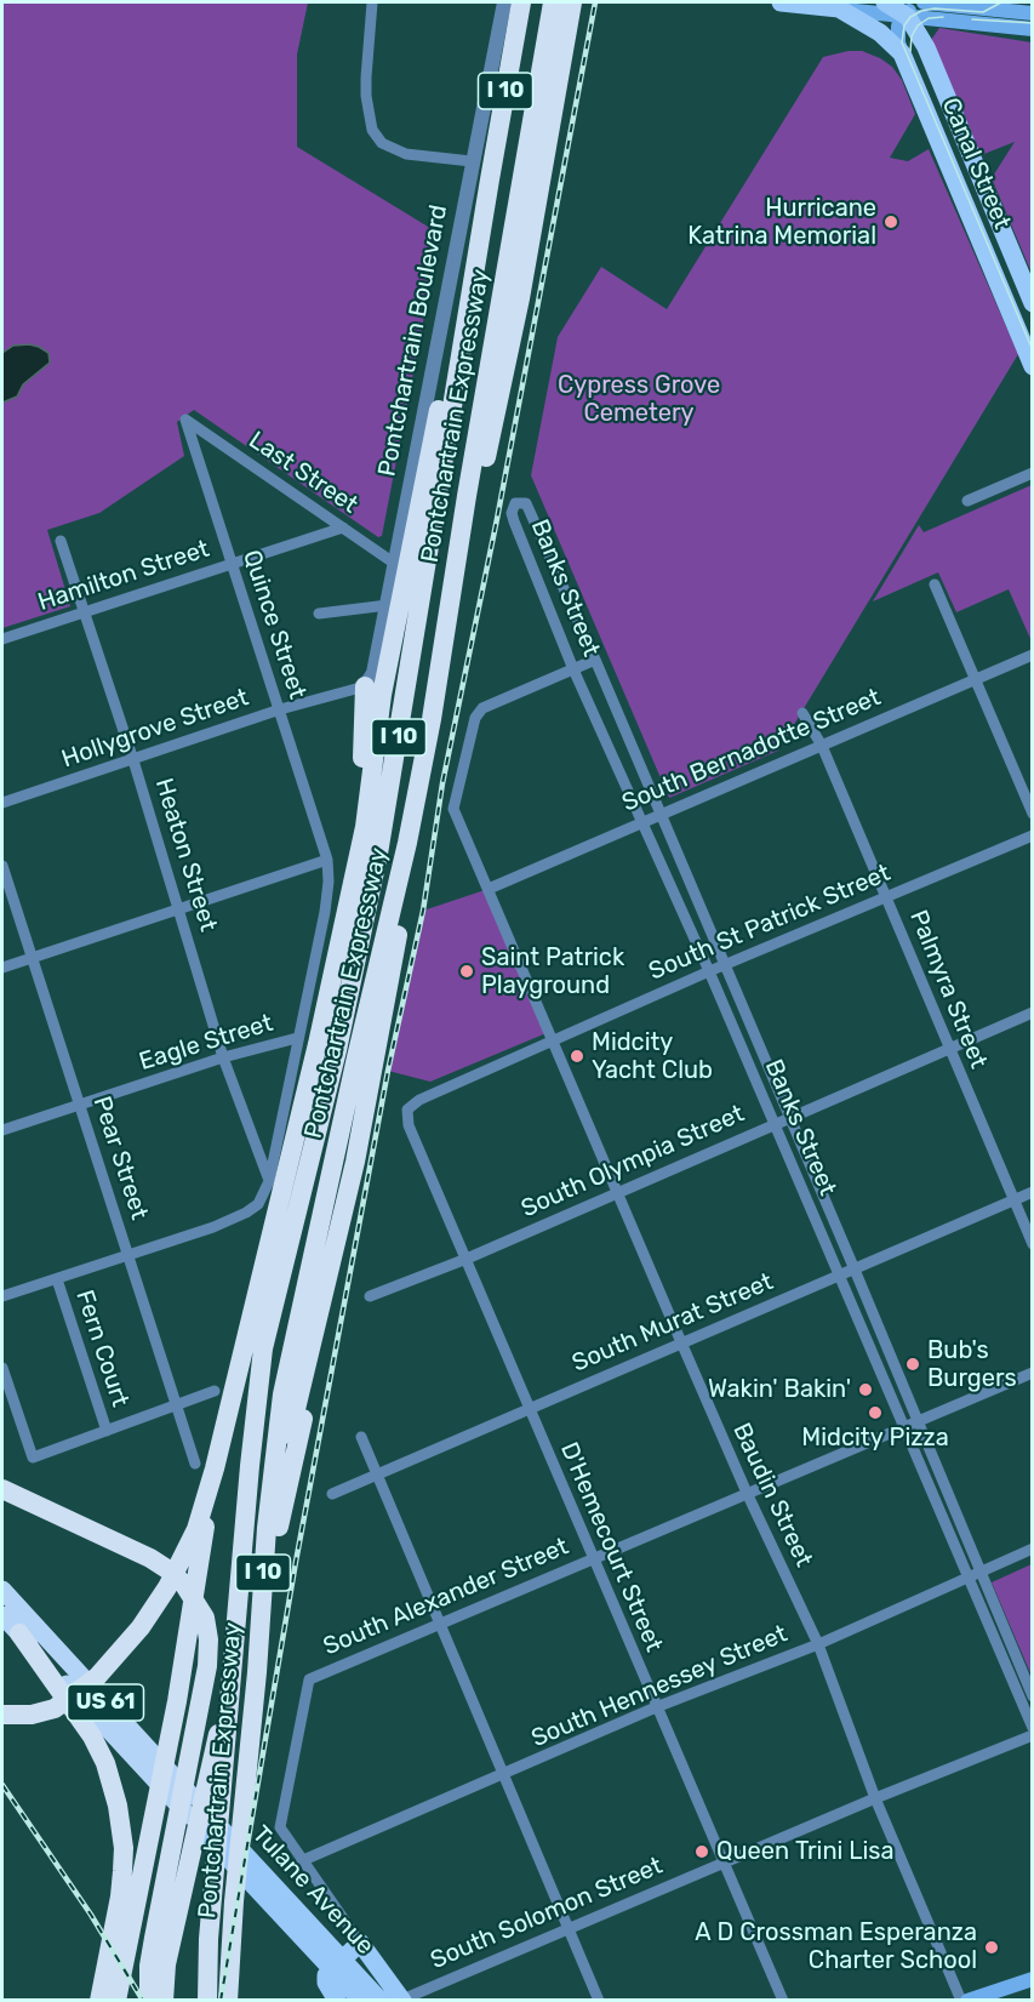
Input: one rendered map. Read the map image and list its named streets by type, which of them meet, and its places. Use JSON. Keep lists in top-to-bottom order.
{
  "streets": {
    "highway": ["I 10", "Pontchartrain Expressway", "US 61"],
    "main road": ["Canal Street", "Tulane Avenue"],
    "street": [
      "Pontchartrain Boulevard",
      "Last Street",
      "Hamilton Street",
      "Banks Street",
      "Quince Street",
      "Hollygrove Street",
      "South Bernadotte Street",
      "Heaton Street",
      "South St Patrick Street",
      "Palmyra Street",
      "Eagle Street",
      "Pear Street",
      "South Olympia Street",
      "South Murat Street",
      "Fern Court",
      "Baudin Street",
      "D'Hemecourt Street",
      "South Alexander Street",
      "South Hennessey Street",
      "South Solomon Street"
    ]
  },
  "crossings": [
    ["Pontchartrain Boulevard", "Last Street"],
    ["Pontchartrain Boulevard", "Hollygrove Street"],
    ["Last Street", "Hamilton Street"],
    ["Last Street", "Quince Street"],
    ["Hamilton Street", "Quince Street"],
    ["Hamilton Street", "Heaton Street"],
    ["Banks Street", "South Bernadotte Street"],
    ["Banks Street", "South St Patrick Street"],
    ["Banks Street", "South Olympia Street"],
    ["Banks Street", "South Murat Street"],
    ["Banks Street", "Baudin Street"],
    ["Banks Street", "South Alexander Street"],
    ["Banks Street", "South Hennessey Street"],
    ["Quince Street", "Hollygrove Street"],
    ["Quince Street", "Heaton Street"],
    ["Quince Street", "Eagle Street"],
    ["Quince Street", "Pear Street"],
    ["Hollygrove Street", "Heaton Street"],
    ["South Bernadotte Street", "Palmyra Street"],
    ["South Bernadotte Street", "Baudin Street"],
    ["Heaton Street", "Eagle Street"],
    ["South St Patrick Street", "Palmyra Street"],
    ["South St Patrick Street", "Baudin Street"],
    ["South St Patrick Street", "D'Hemecourt Street"],
    ["Palmyra Street", "South Olympia Street"],
    ["Palmyra Street", "South Murat Street"],
    ["Eagle Street", "Pear Street"],
    ["South Olympia Street", "Baudin Street"],
    ["South Olympia Street", "D'Hemecourt Street"],
    ["South Murat Street", "Baudin Street"],
    ["South Murat Street", "D'Hemecourt Street"],
    ["Baudin Street", "South Alexander Street"],
    ["Baudin Street", "South Hennessey Street"],
    ["Baudin Street", "South Solomon Street"],
    ["D'Hemecourt Street", "South Alexander Street"],
    ["D'Hemecourt Street", "South Hennessey Street"],
    ["D'Hemecourt Street", "South Solomon Street"],
    ["South Alexander Street", "Tulane Avenue"],
    ["South Hennessey Street", "Tulane Avenue"],
    ["US 61", "Tulane Avenue"]
  ],
  "parks": ["Cypress Grove Cemetery"],
  "places": [
    "Hurricane Katrina Memorial",
    "Saint Patrick Playground",
    "Midcity Yacht Club",
    "Bub's Burgers",
    "Wakin' Bakin'",
    "Midcity Pizza",
    "Queen Trini Lisa",
    "A D Crossman Esperanza Charter School"
  ]
}
